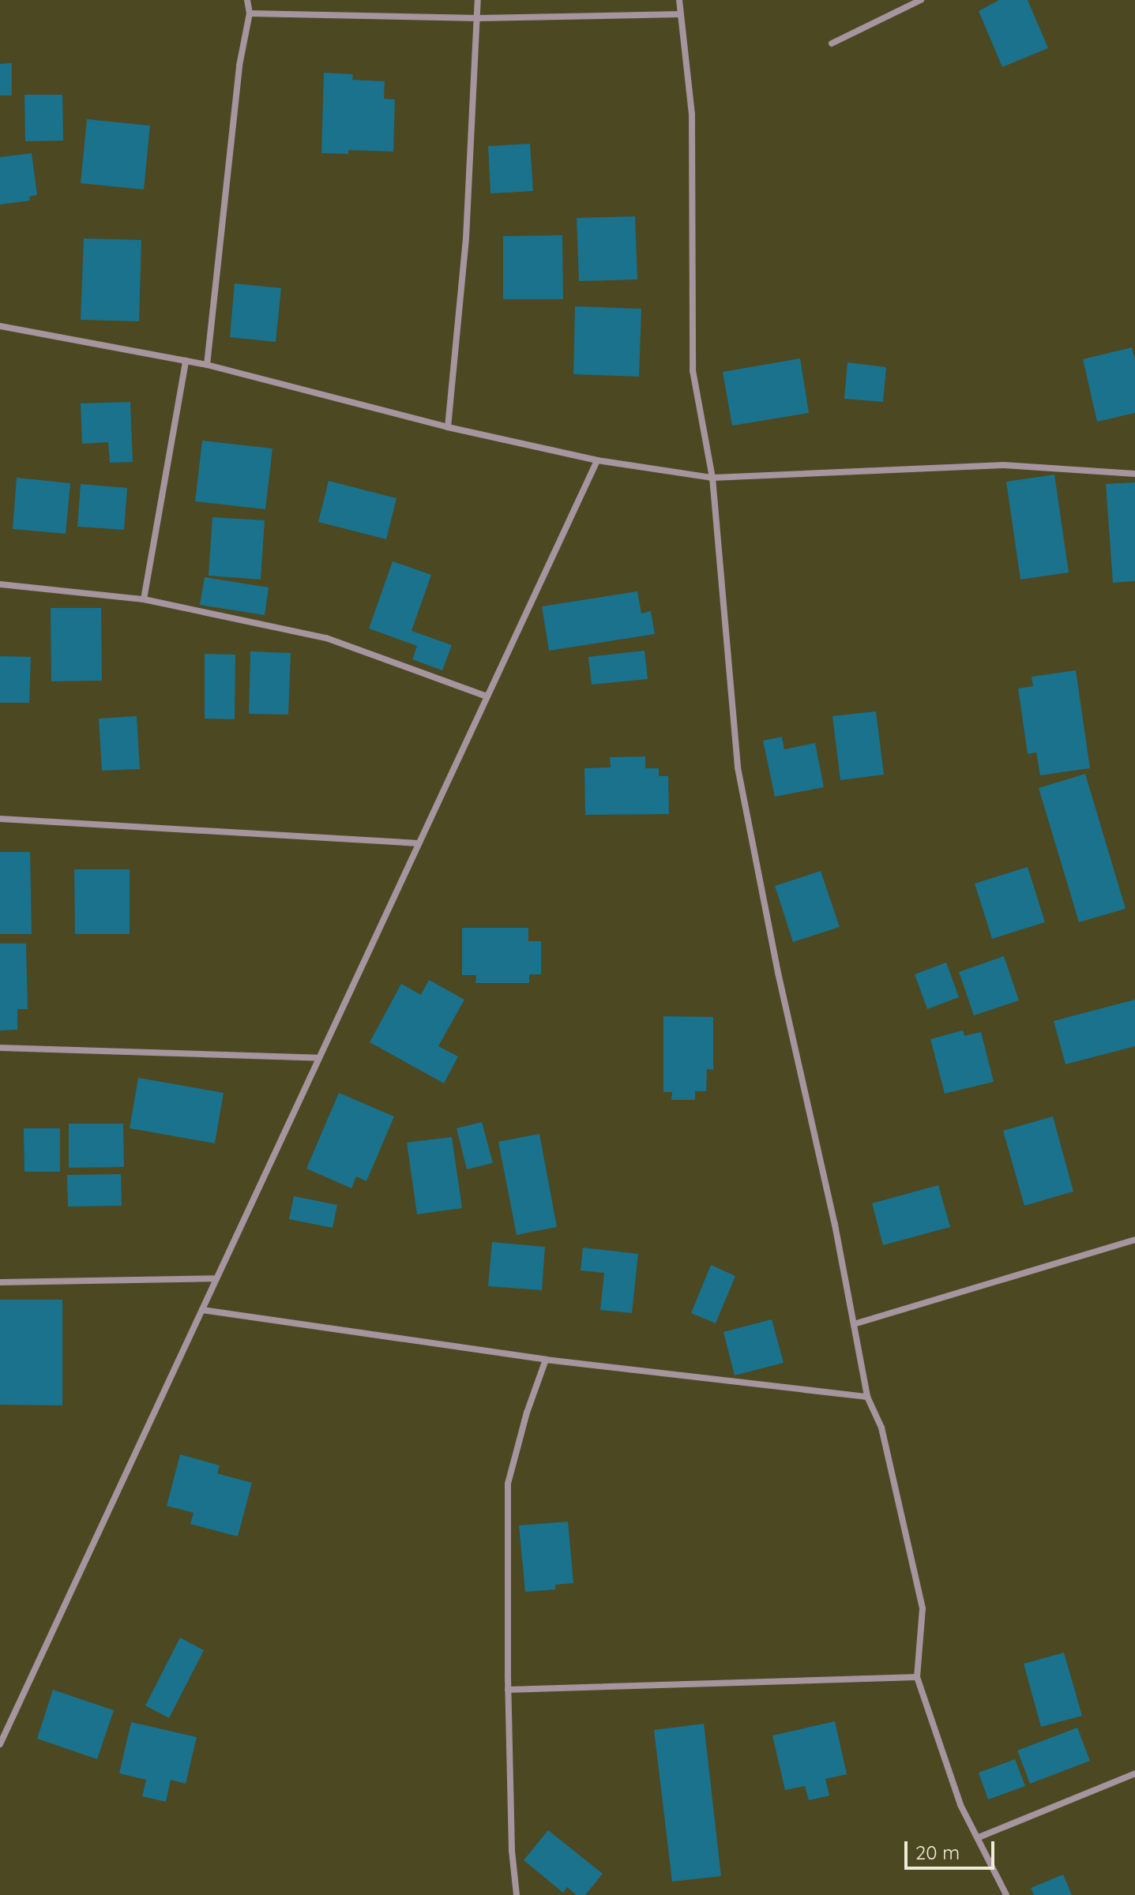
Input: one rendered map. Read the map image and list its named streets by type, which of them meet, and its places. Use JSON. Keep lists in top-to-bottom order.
{
  "scale_bar": "20 m"
}
